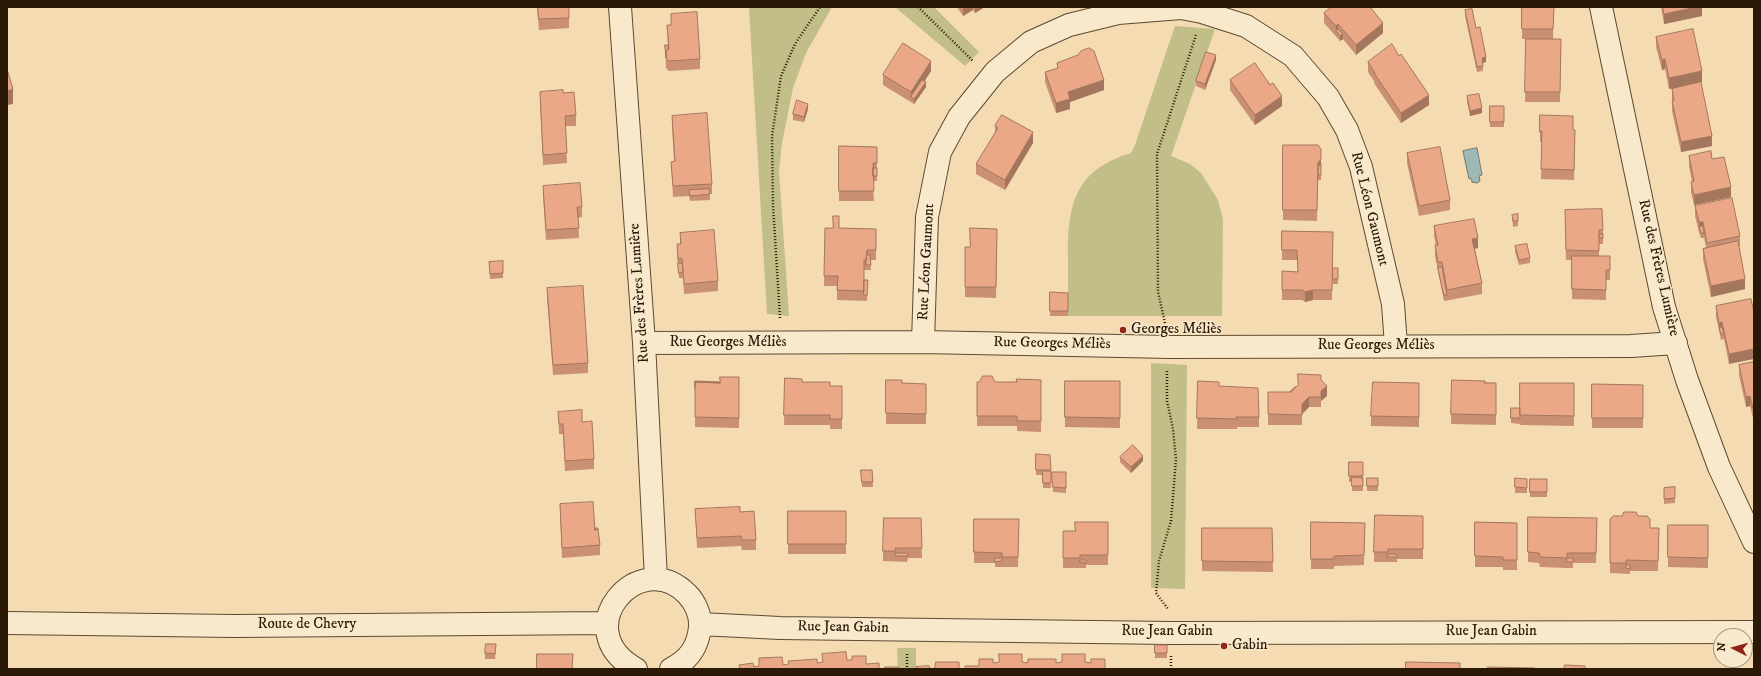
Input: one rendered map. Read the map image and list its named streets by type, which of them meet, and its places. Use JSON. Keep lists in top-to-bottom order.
{
  "streets": {
    "street": [
      "Rue Léon Gaumont",
      "Rue des Frères Lumière",
      "Rue Georges Méliès",
      "Route de Chevry",
      "Rue Jean Gabin"
    ]
  },
  "crossings": [
    ["Rue Léon Gaumont", "Rue Georges Méliès"],
    ["Rue des Frères Lumière", "Rue Georges Méliès"]
  ],
  "places": ["Georges Méliès", "Gabin"],
  "north": "left"
}
